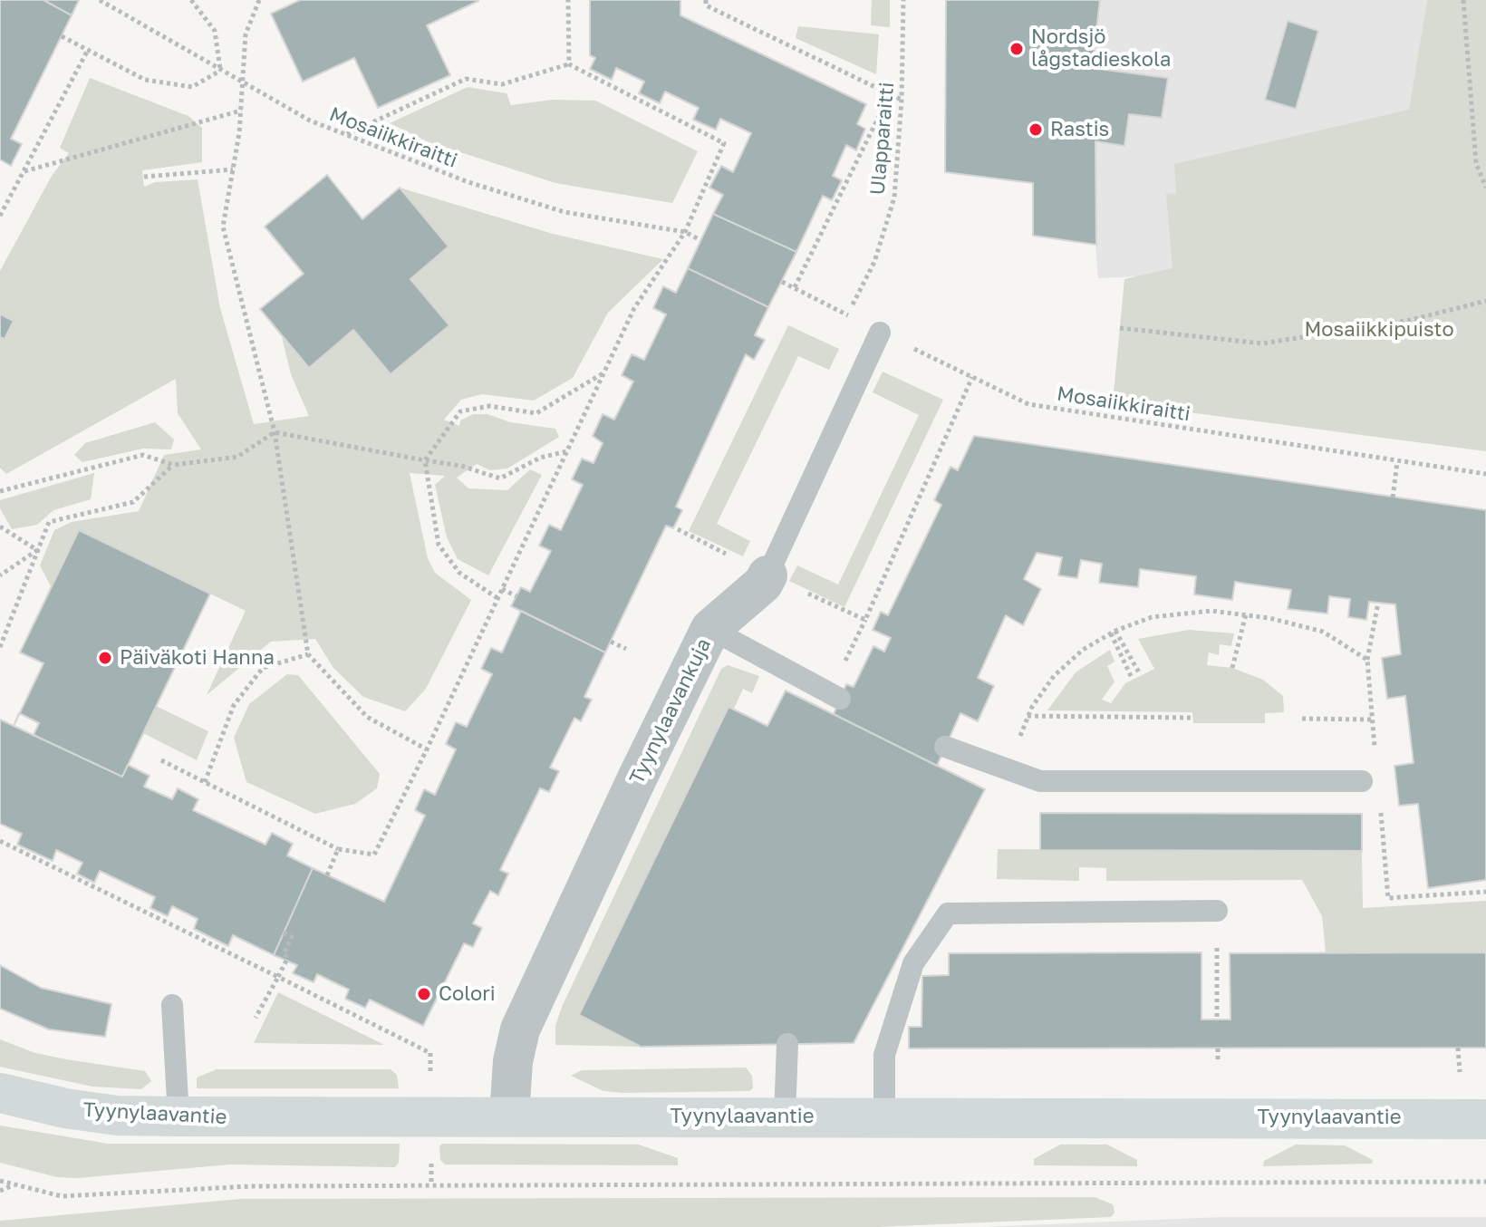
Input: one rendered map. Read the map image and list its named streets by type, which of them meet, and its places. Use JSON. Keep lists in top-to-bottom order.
{
  "streets": {
    "street": ["Tyynylaavankuja", "Tyynylaavantie"],
    "path": ["Mosaiikkiraitti", "Ulapparaitti"]
  },
  "crossings": [
    ["Mosaiikkiraitti", "Ulapparaitti"],
    ["Mosaiikkiraitti", "Tyynylaavankuja"],
    ["Tyynylaavankuja", "Tyynylaavantie"]
  ],
  "parks": ["Mosaiikkipuisto"],
  "places": [
    "Nordsjö lågstadieskola",
    "Rastis",
    "Päiväkoti Hanna",
    "Colori"
  ]
}
